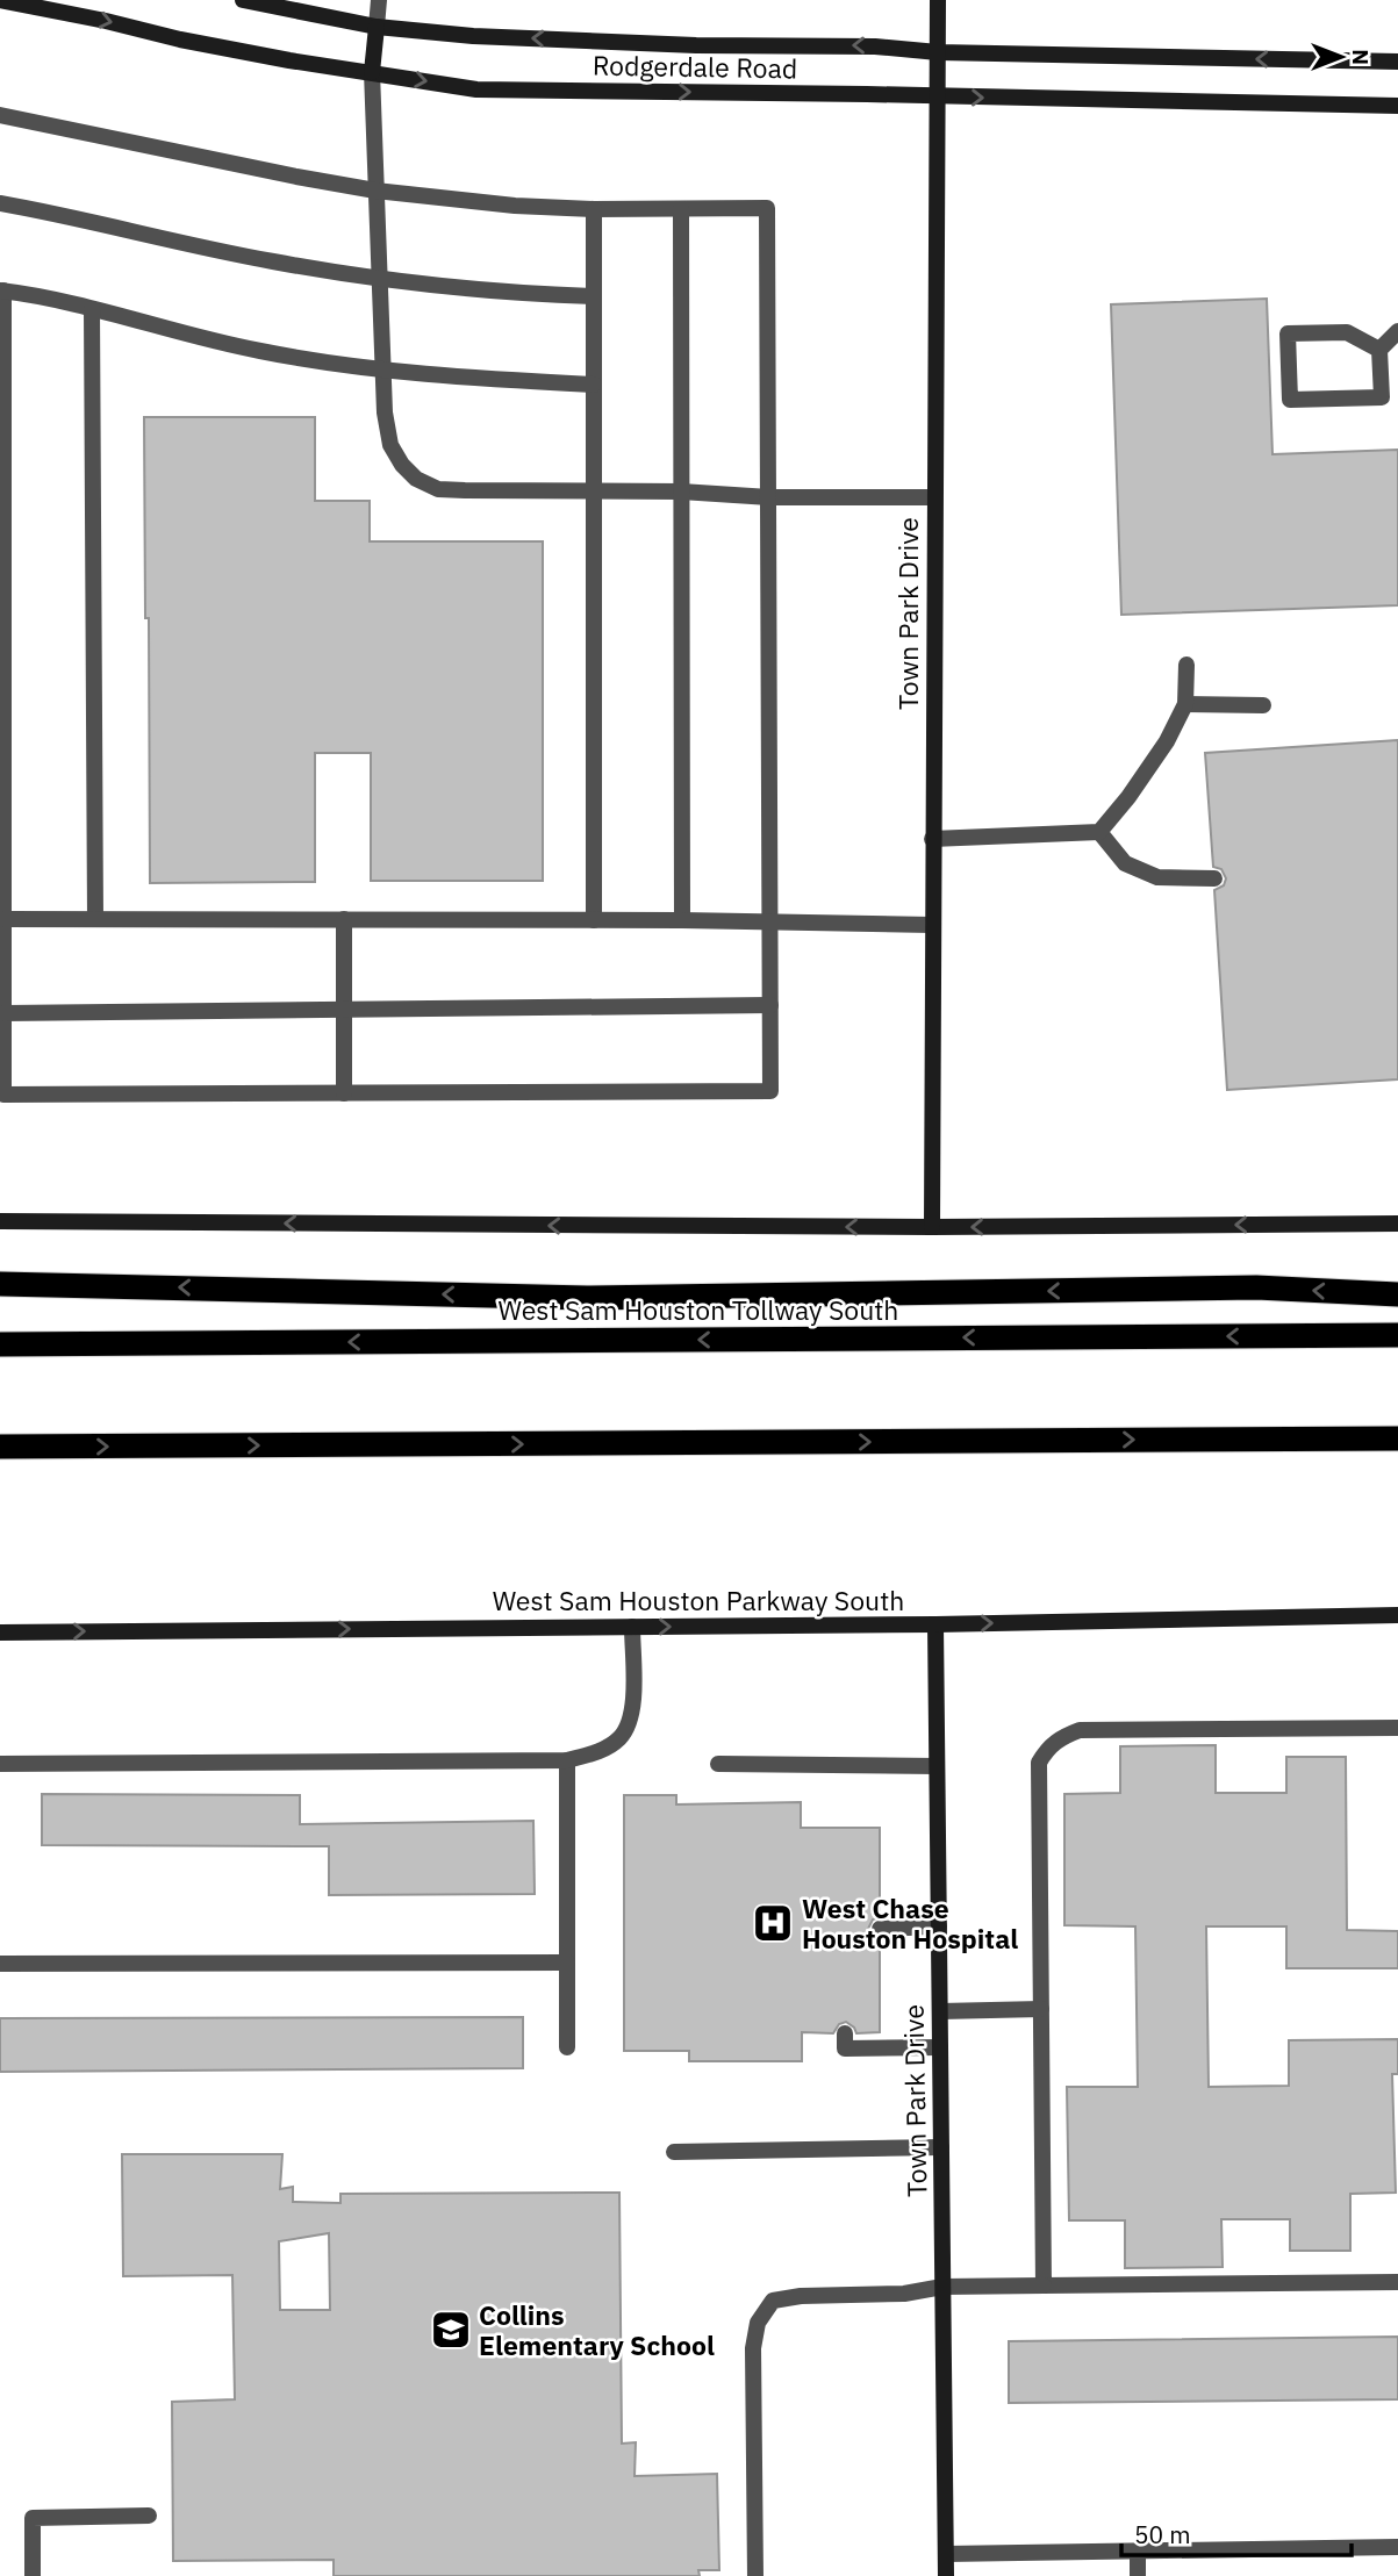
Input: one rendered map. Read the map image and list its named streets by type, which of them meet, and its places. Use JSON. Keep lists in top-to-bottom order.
{
  "streets": {
    "highway": ["West Sam Houston Tollway South"],
    "street": ["Rodgerdale Road", "Town Park Drive", "West Sam Houston Parkway South"]
  },
  "crossings": [
    ["Rodgerdale Road", "Town Park Drive"],
    ["Town Park Drive", "West Sam Houston Parkway South"]
  ],
  "one_way": ["West Sam Houston Parkway South"],
  "places": {
    "hospital": ["West Chase Houston Hospital"],
    "school or university": ["Collins Elementary School"]
  },
  "scale_bar": "50 m",
  "north": "right"
}
